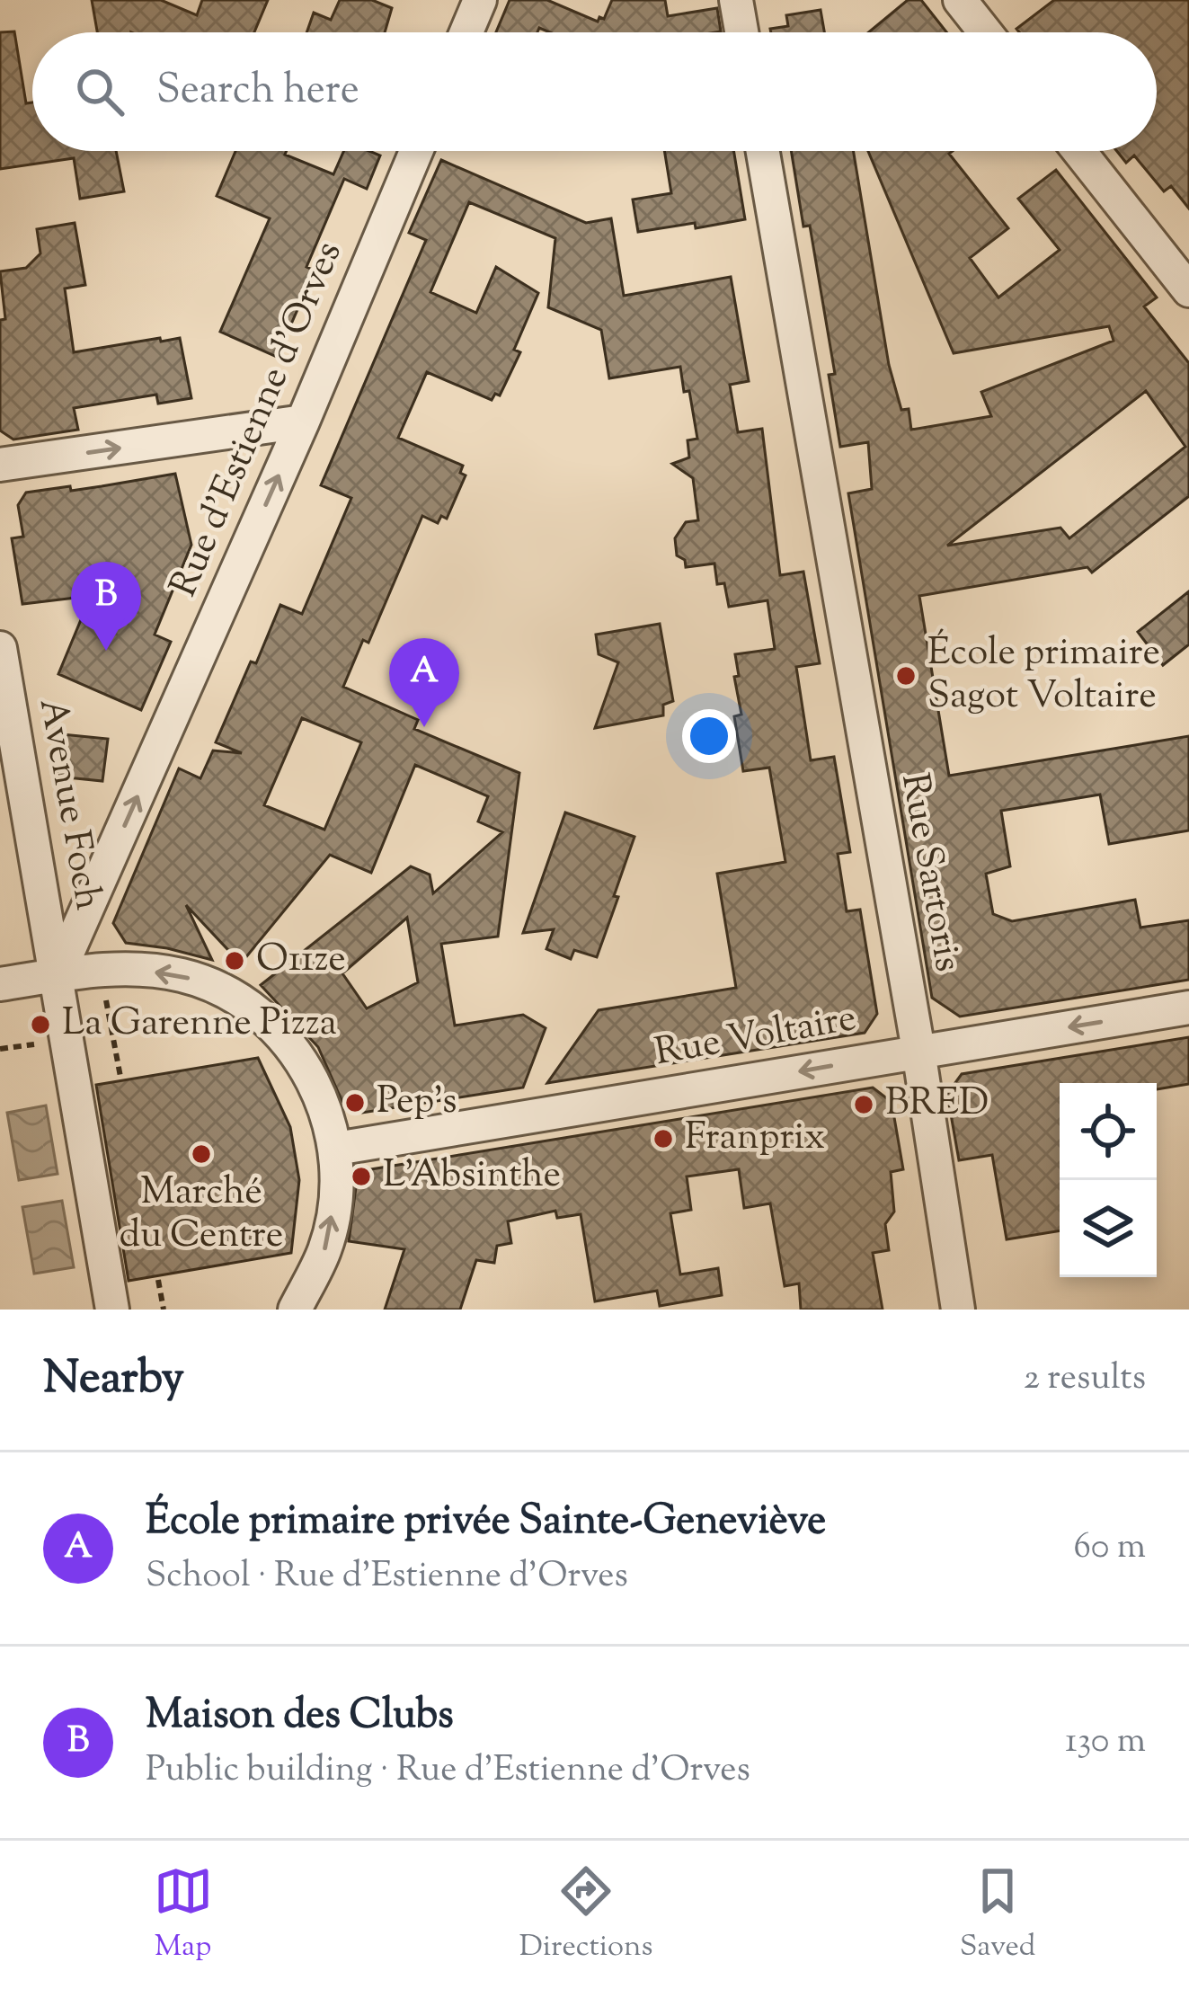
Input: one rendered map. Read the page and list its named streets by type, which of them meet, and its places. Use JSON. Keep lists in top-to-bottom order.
{
  "streets": {
    "street": [
      "Rue d'Estienne d'Orves",
      "Avenue Foch",
      "Rue Sartoris",
      "Rue Voltaire"
    ]
  },
  "crossings": [
    ["Rue d'Estienne d'Orves", "Avenue Foch"],
    ["Rue Sartoris", "Rue Voltaire"]
  ],
  "one_way": ["Rue d'Estienne d'Orves", "Rue Voltaire"],
  "places": [
    "École primaire Sagot Voltaire",
    "O11ze",
    "La Garenne Pizza",
    "Pep's",
    "BRED",
    "Franprix",
    "Marché du Centre",
    "L'Absinthe"
  ],
  "page": {
    "search": "Search here",
    "pins": ["B", "A"],
    "heading": ["Nearby", "2 results"],
    "list": [
      {
        "mark": "A",
        "name": "École primaire privée Sainte-Geneviève",
        "note": "School · Rue d'Estienne d'Orves",
        "value": "60 m"
      },
      {
        "mark": "B",
        "name": "Maison des Clubs",
        "note": "Public building · Rue d'Estienne d'Orves",
        "value": "130 m"
      }
    ],
    "nav": ["Map", "Directions", "Saved"]
  }
}
